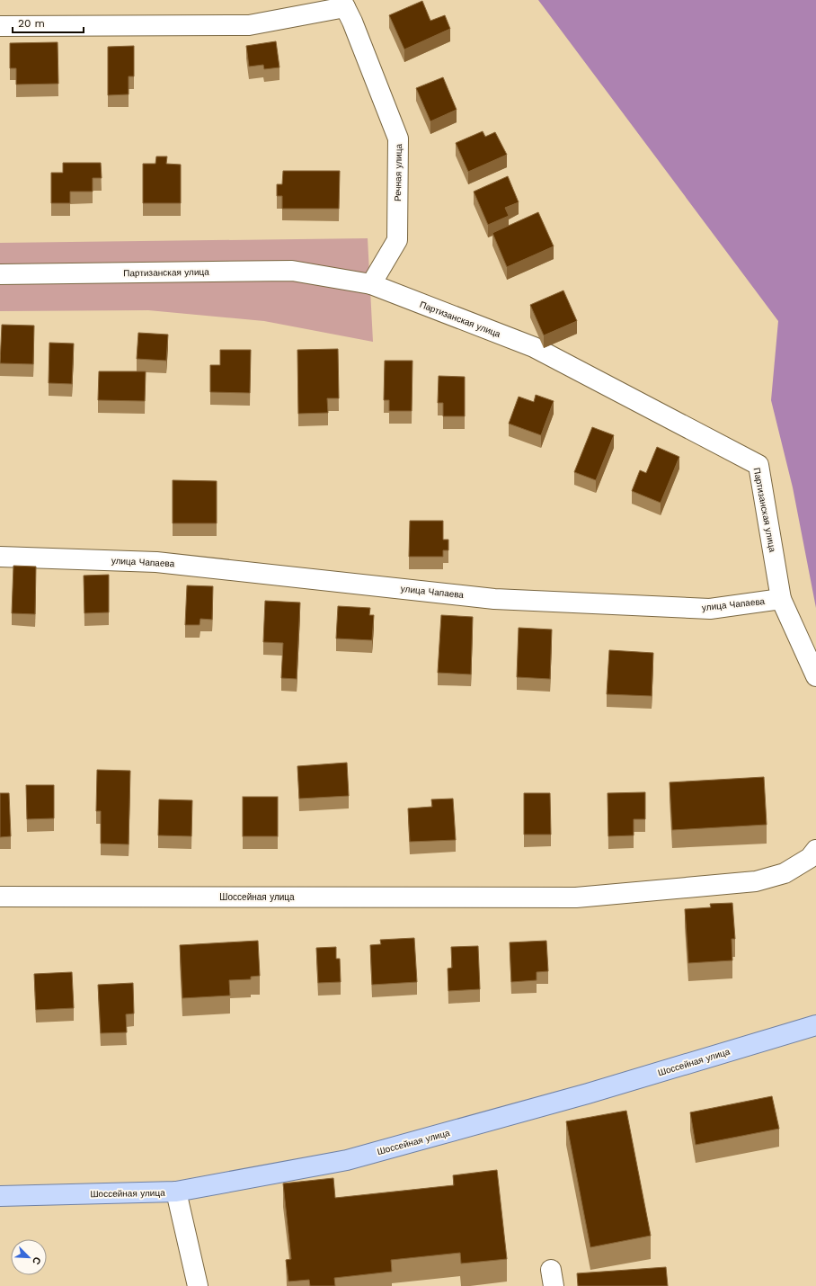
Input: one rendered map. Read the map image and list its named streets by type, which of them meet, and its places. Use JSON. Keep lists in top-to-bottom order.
{
  "streets": {
    "main road": ["Шоссейная улица"],
    "street": ["Речная улица", "Партизанская улица", "улица Чапаева"]
  },
  "crossings": [
    ["Речная улица", "Партизанская улица"],
    ["Партизанская улица", "улица Чапаева"]
  ],
  "scale_bar": "20 m",
  "north": "bottom right"
}
